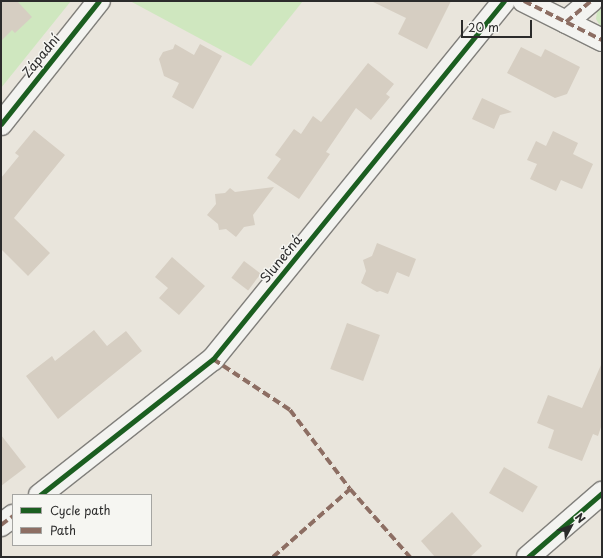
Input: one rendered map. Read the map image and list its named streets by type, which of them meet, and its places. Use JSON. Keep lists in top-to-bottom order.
{
  "streets": {
    "street": ["Západní", "Slunečná"]
  },
  "legend": ["Cycle path", "Path"],
  "scale_bar": "20 m",
  "north": "top right"
}
